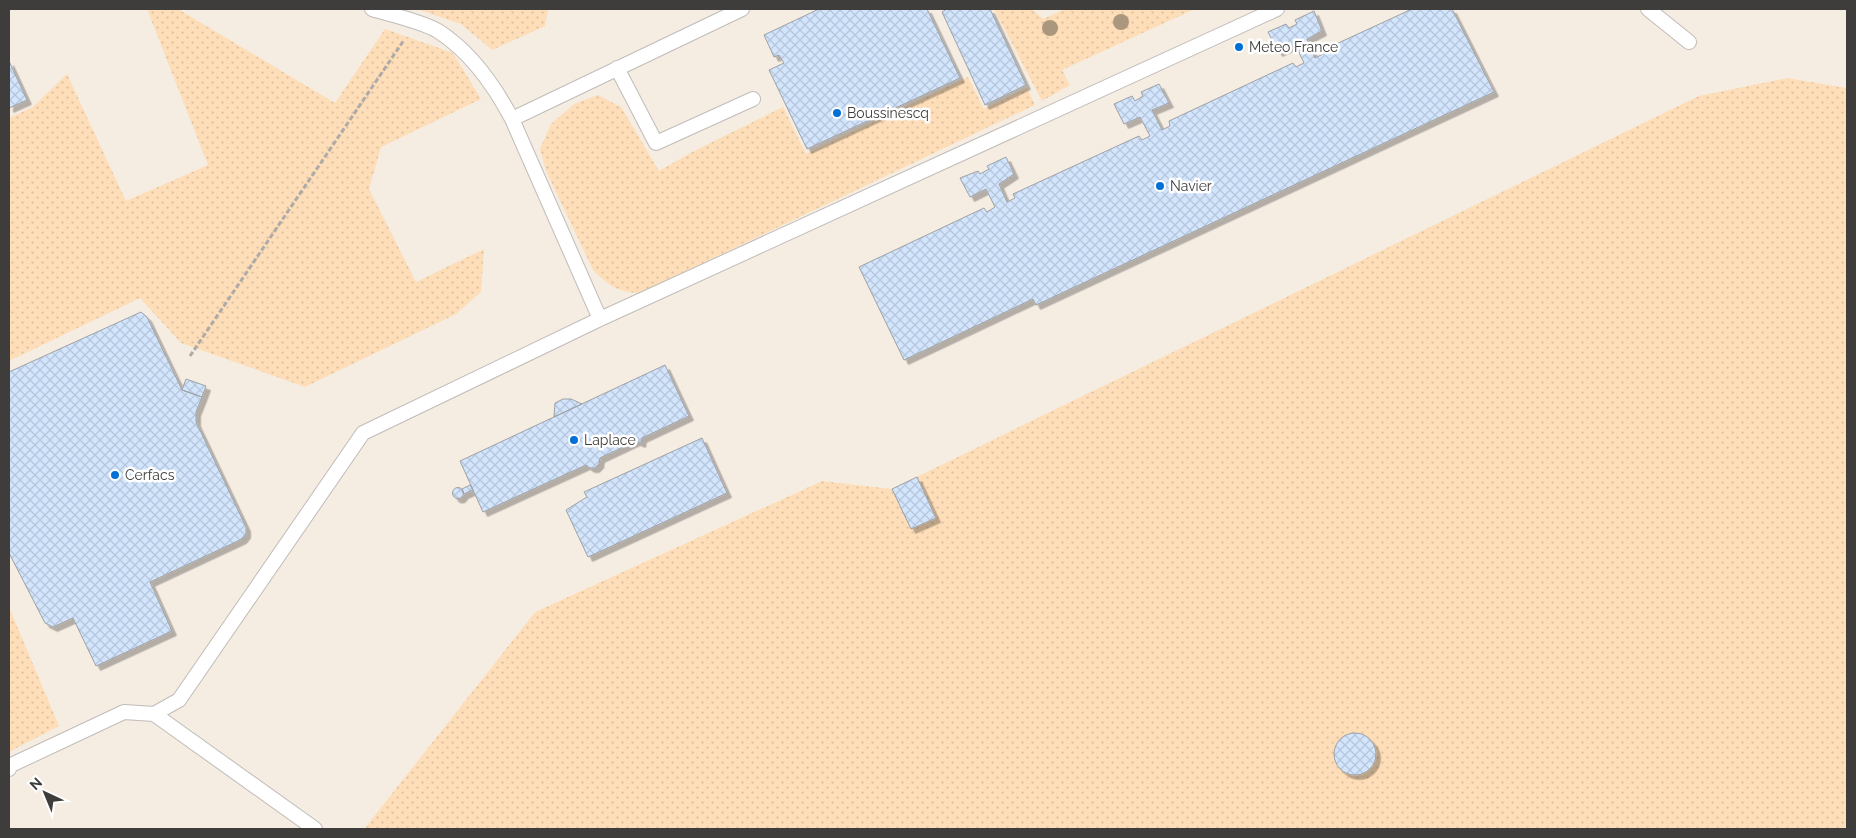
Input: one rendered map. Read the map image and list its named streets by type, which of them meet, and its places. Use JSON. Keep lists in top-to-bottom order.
{
  "places": [
    "Meteo France",
    "Boussinescq",
    "Navier",
    "Laplace",
    "Cerfacs"
  ],
  "north": "top left"
}
